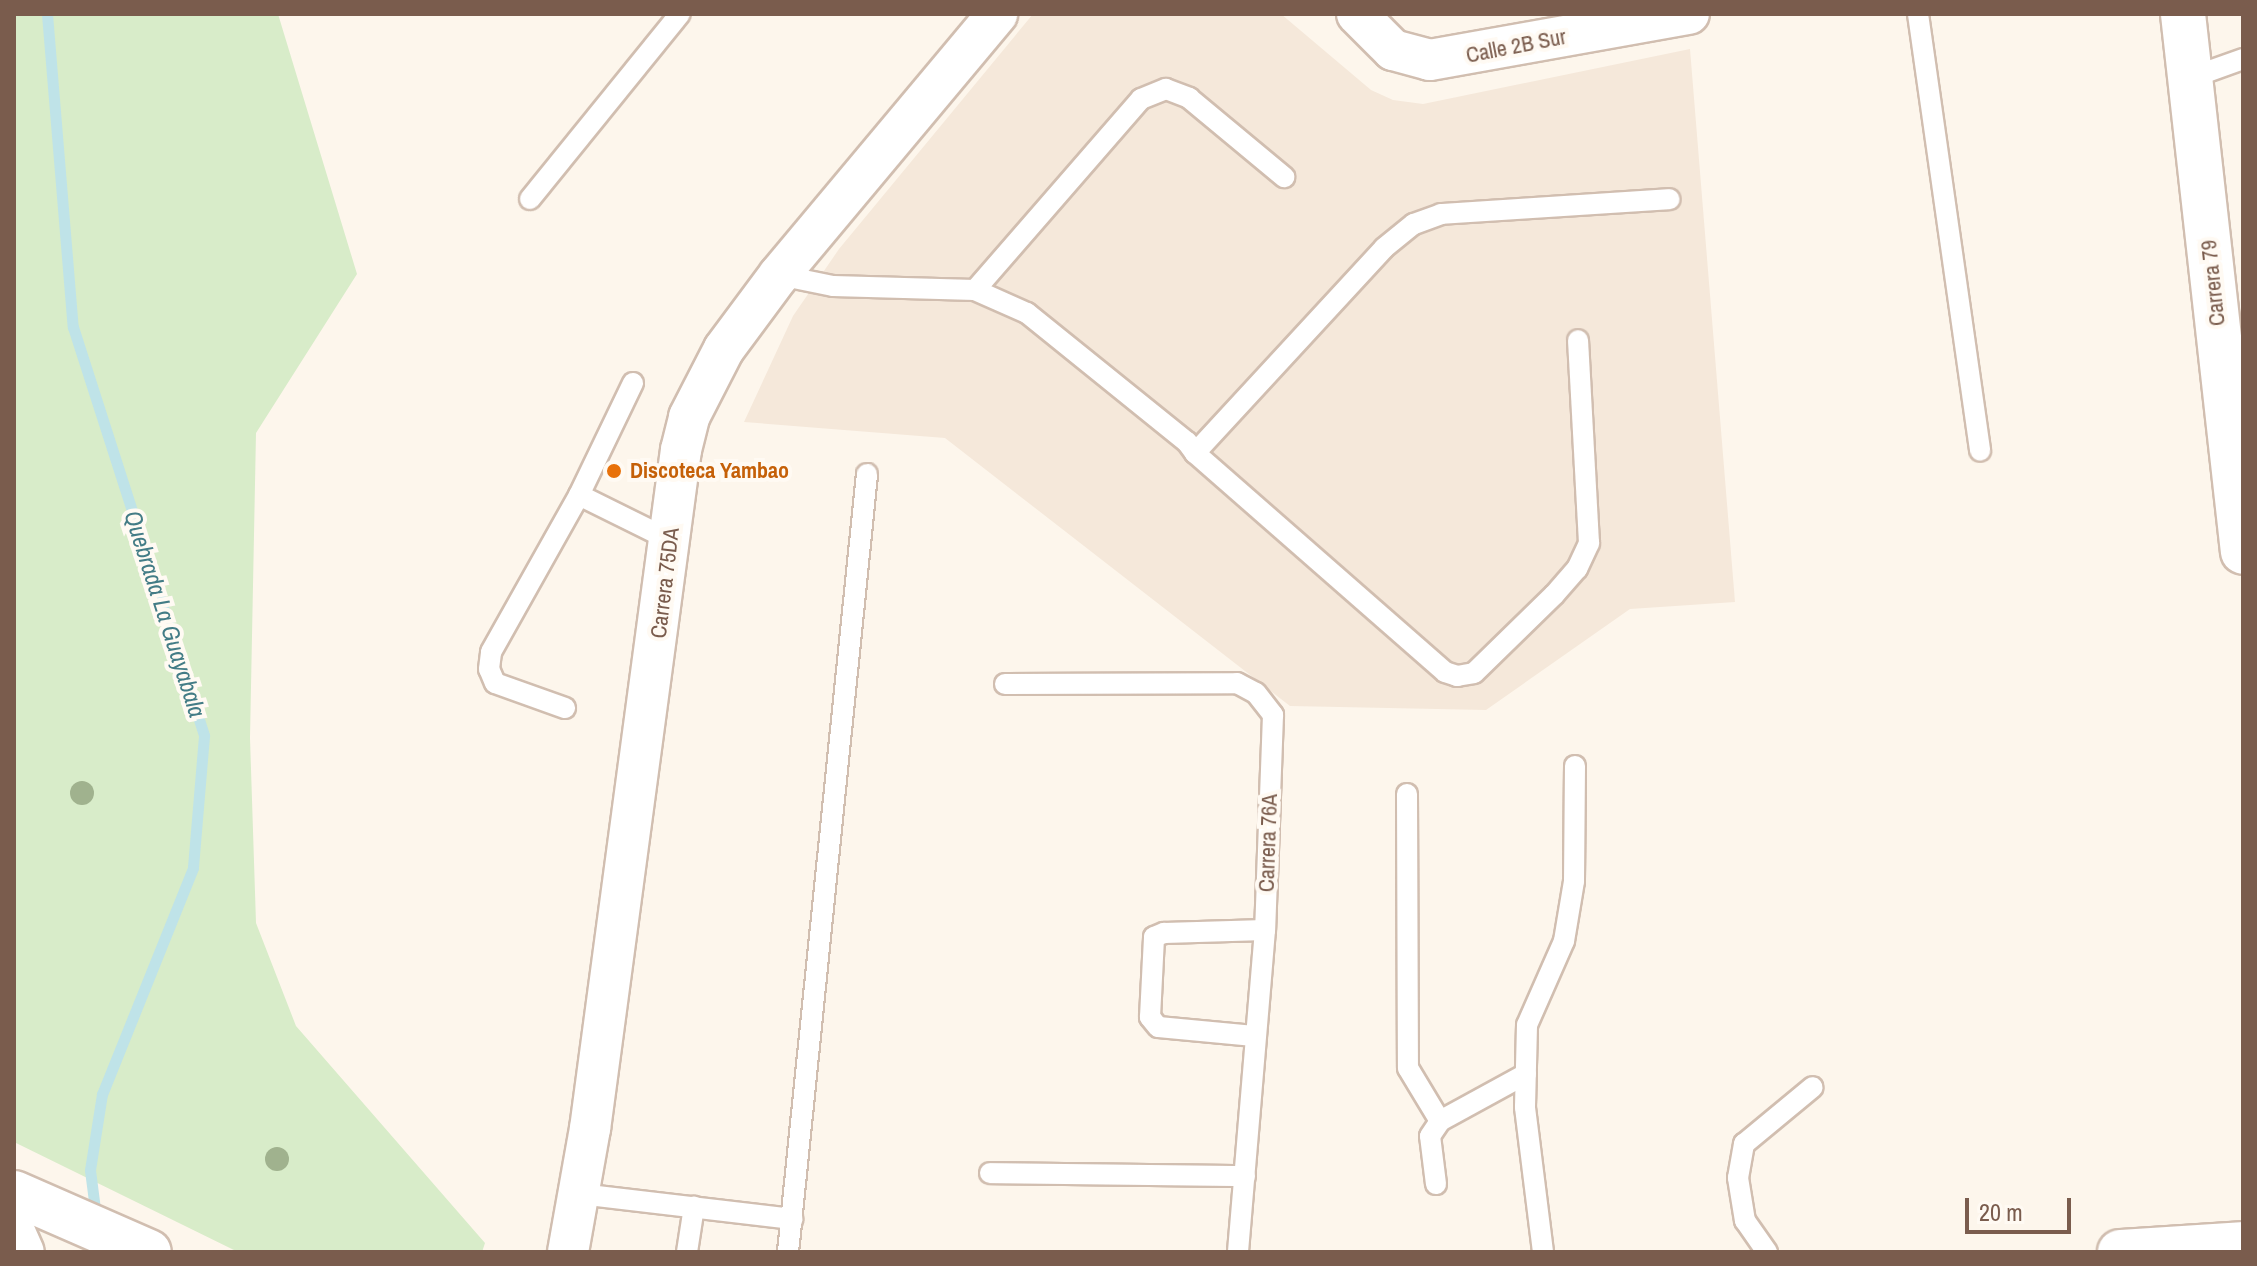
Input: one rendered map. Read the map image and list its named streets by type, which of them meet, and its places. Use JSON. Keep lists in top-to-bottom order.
{
  "streets": {
    "main road": ["Carrera 79"],
    "street": ["Calle 2B Sur", "Carrera 75DA"],
    "lane": ["Carrera 76A"]
  },
  "water": ["Quebrada La Guayabala"],
  "places": ["Discoteca Yambao"],
  "scale_bar": "20 m"
}
